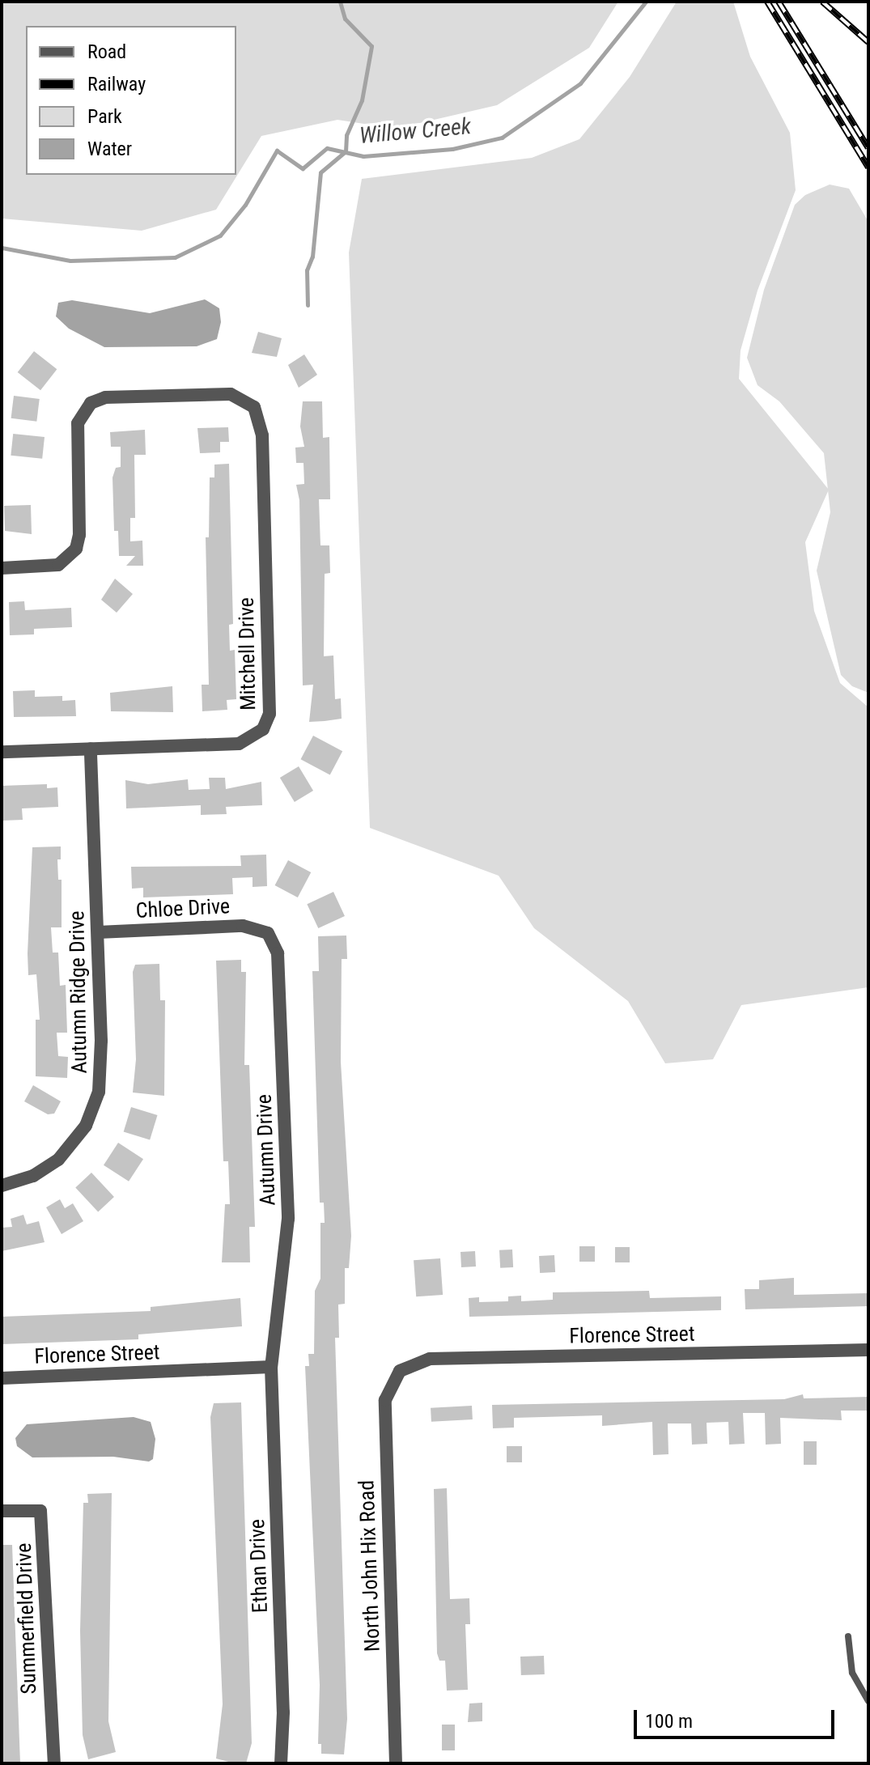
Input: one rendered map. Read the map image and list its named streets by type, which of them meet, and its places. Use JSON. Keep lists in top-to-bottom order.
{
  "streets": {
    "street": [
      "Mitchell Drive",
      "Chloe Drive",
      "Autumn Ridge Drive",
      "Autumn Drive",
      "Florence Street",
      "Ethan Drive",
      "North John Hix Road",
      "Summerfield Drive"
    ]
  },
  "crossings": [
    ["Mitchell Drive", "Autumn Ridge Drive"],
    ["Chloe Drive", "Autumn Ridge Drive"],
    ["Chloe Drive", "Autumn Drive"],
    ["Autumn Drive", "Florence Street"],
    ["Autumn Drive", "Ethan Drive"],
    ["Florence Street", "Ethan Drive"],
    ["Florence Street", "North John Hix Road"]
  ],
  "water": ["Willow Creek"],
  "legend": [
    "Road",
    "Railway",
    "Park",
    "Water"
  ],
  "scale_bar": "100 m"
}
